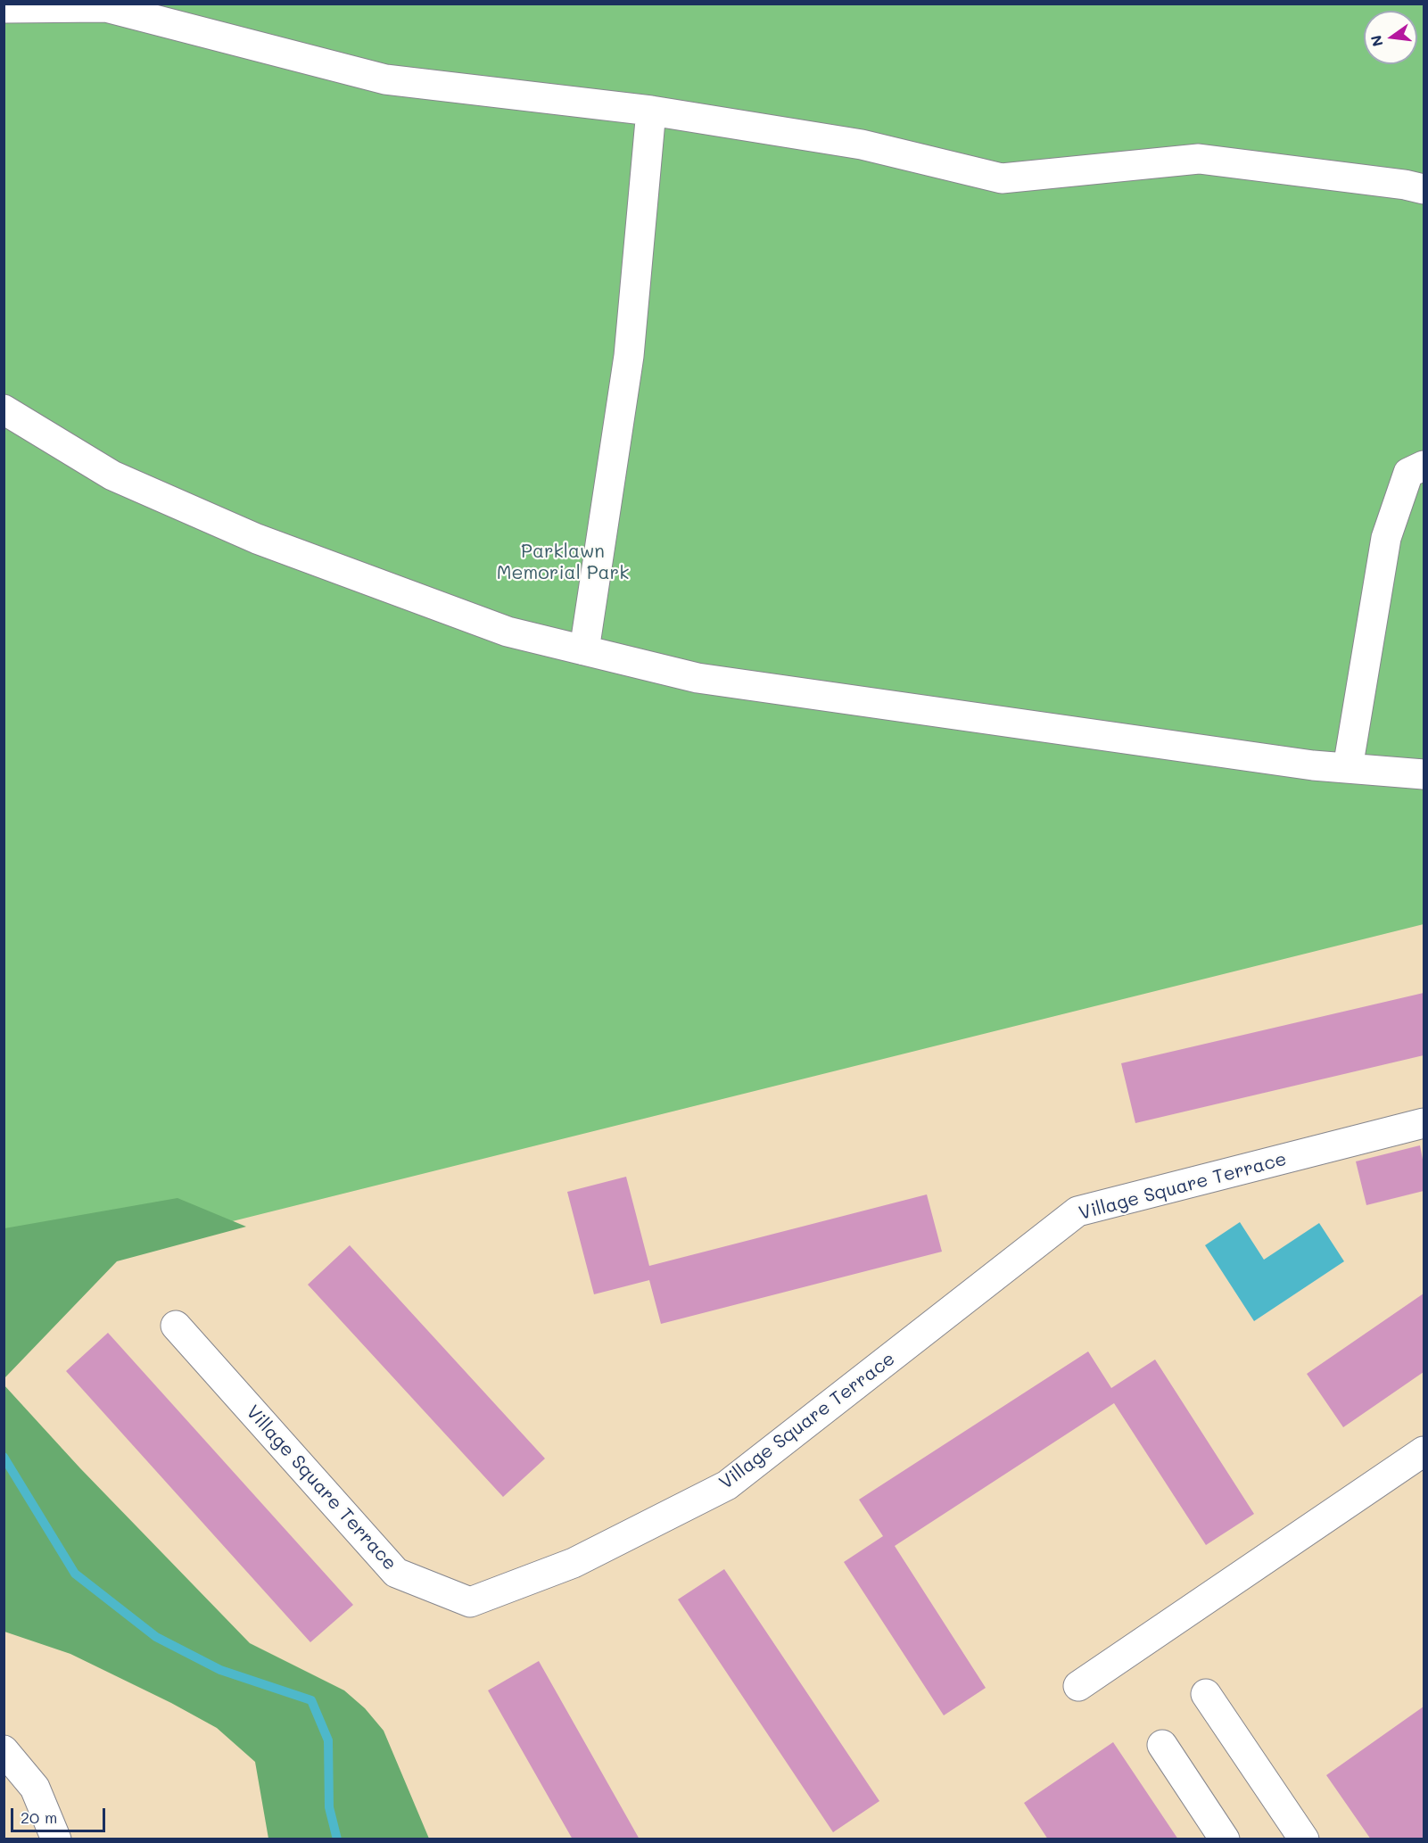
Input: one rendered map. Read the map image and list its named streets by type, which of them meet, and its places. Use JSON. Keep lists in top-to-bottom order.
{
  "streets": {
    "street": ["Village Square Terrace"]
  },
  "parks": ["Parklawn Memorial Park"],
  "scale_bar": "20 m",
  "north": "left"
}
